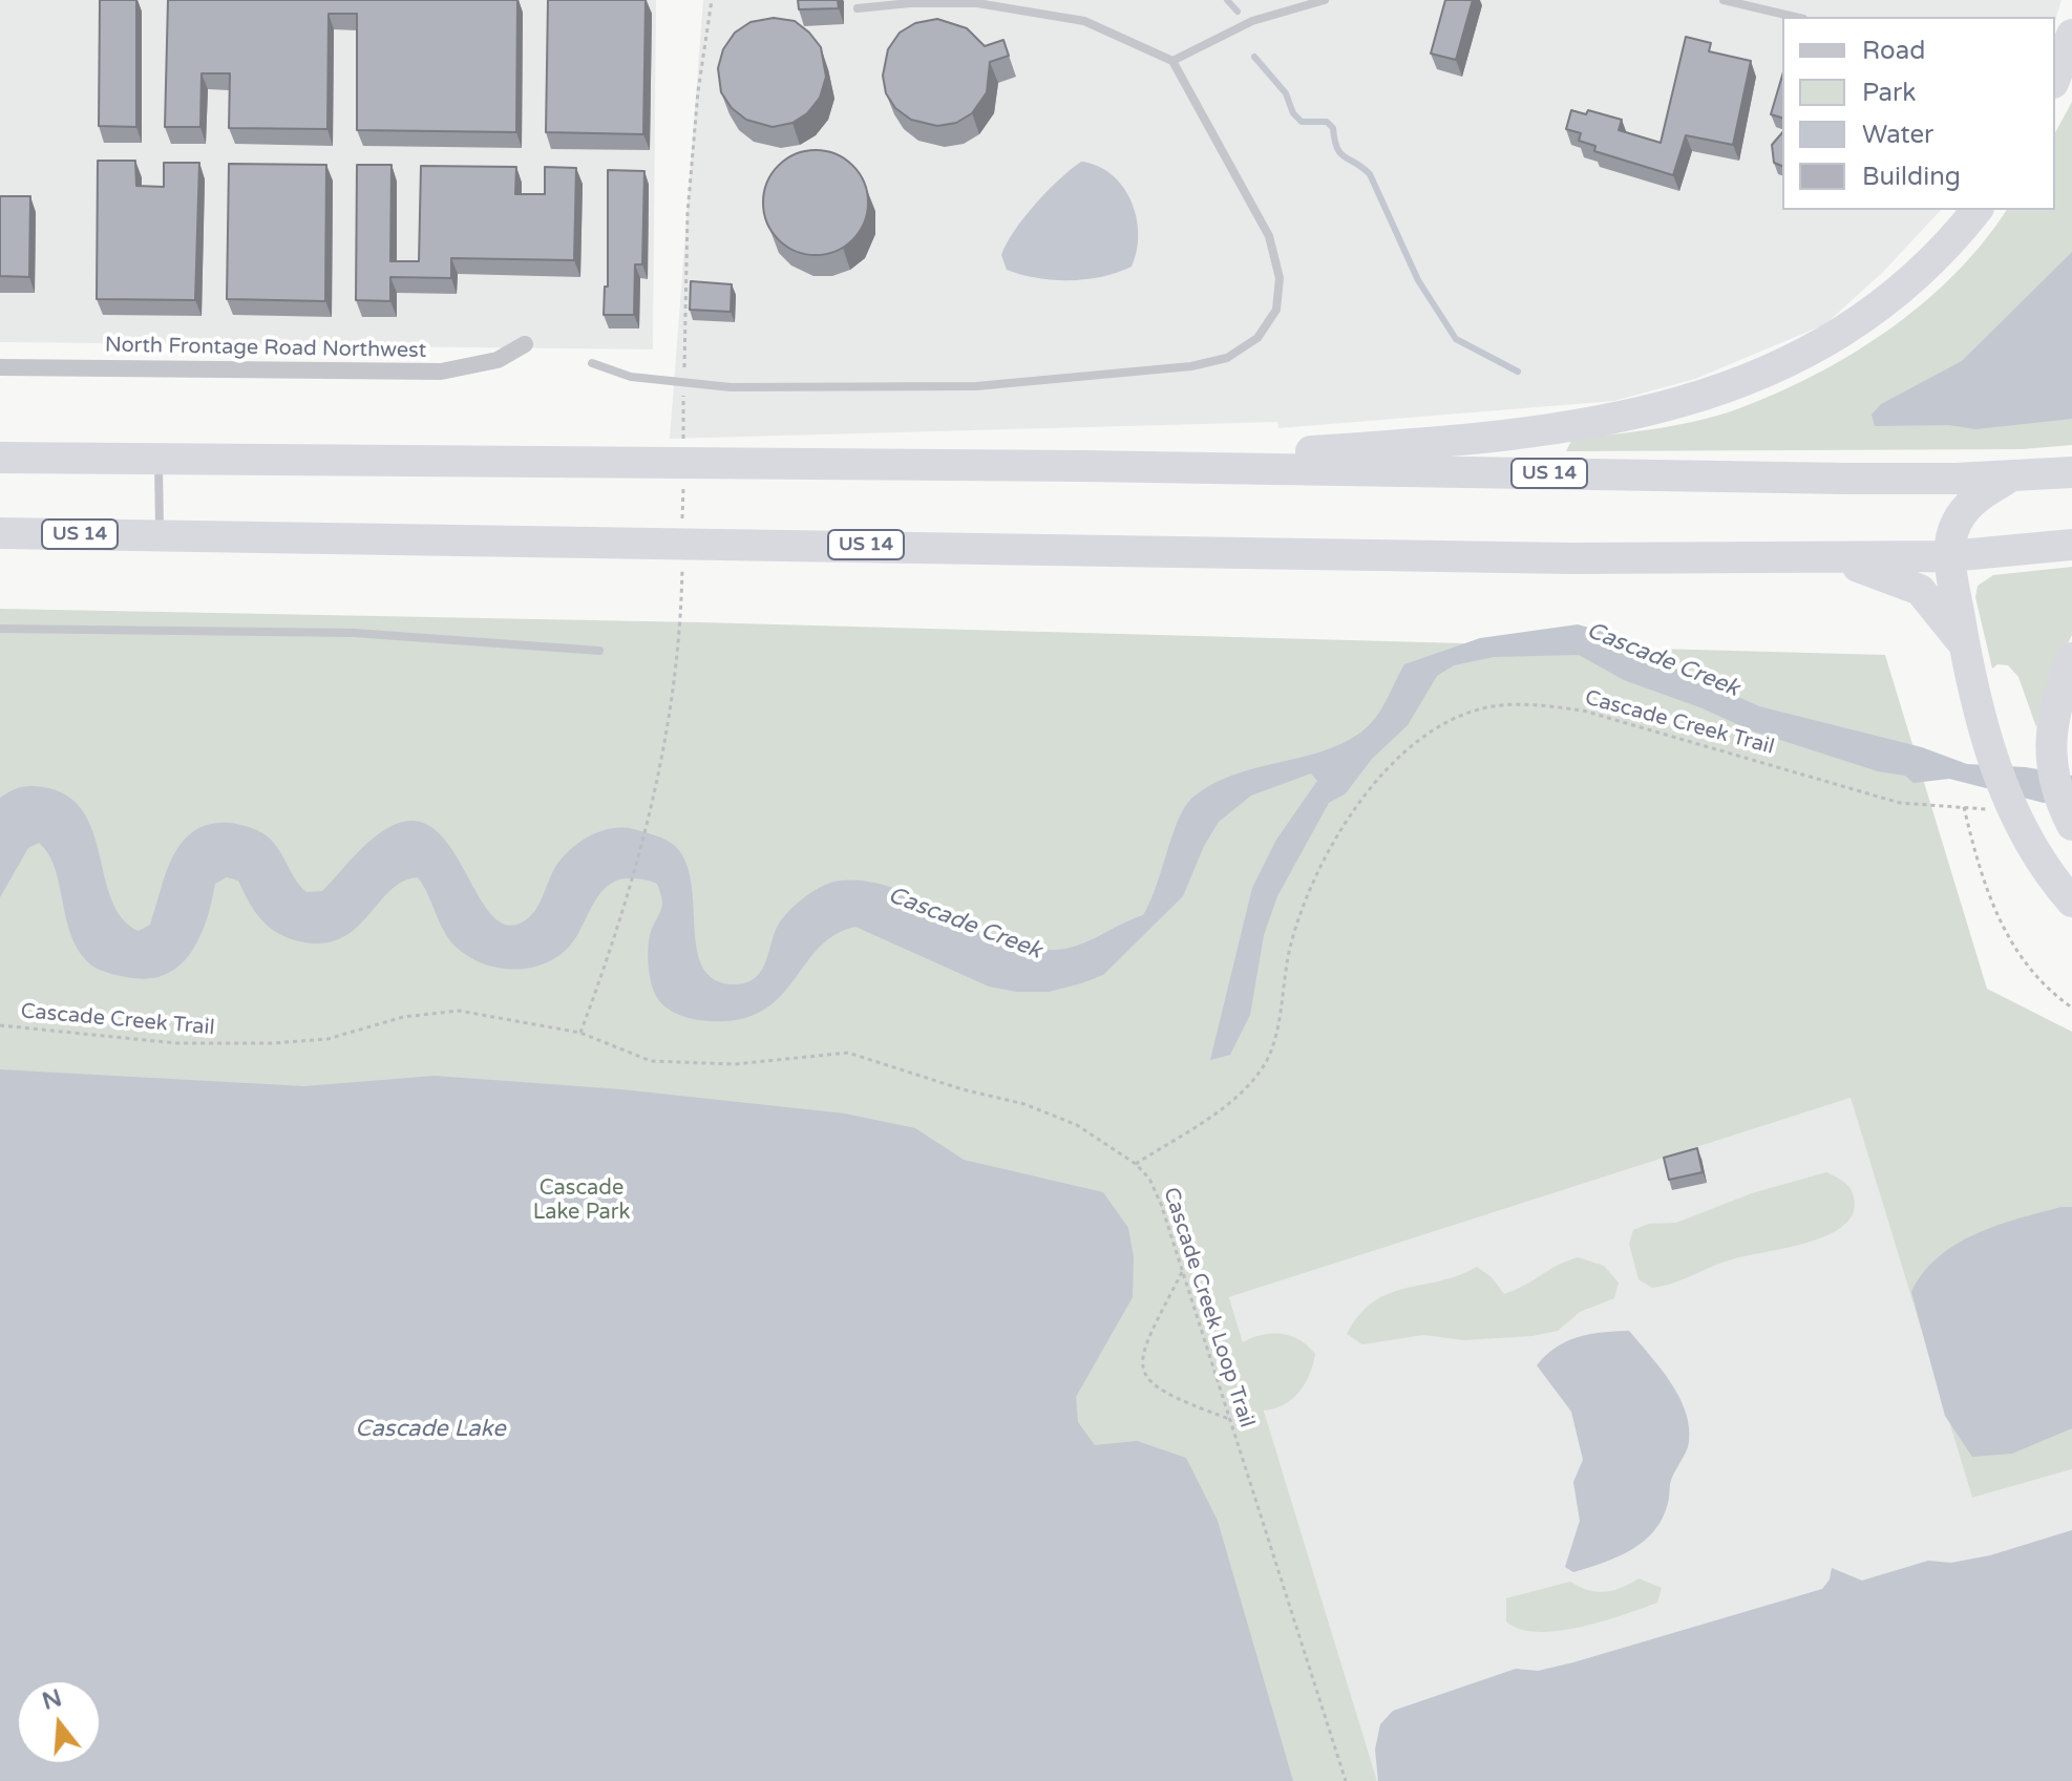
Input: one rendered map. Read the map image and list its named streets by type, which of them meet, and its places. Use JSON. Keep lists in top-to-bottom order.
{
  "streets": {
    "highway": ["US 14"],
    "street": ["North Frontage Road Northwest"],
    "path": ["Cascade Creek Trail", "Cascade Creek Loop Trail"]
  },
  "crossings": [
    ["Cascade Creek Trail", "Cascade Creek Loop Trail"]
  ],
  "water": ["Cascade Creek", "Cascade Lake"],
  "parks": ["Cascade Lake Park"],
  "legend": [
    "Road",
    "Park",
    "Water",
    "Building"
  ],
  "north": "top"
}
